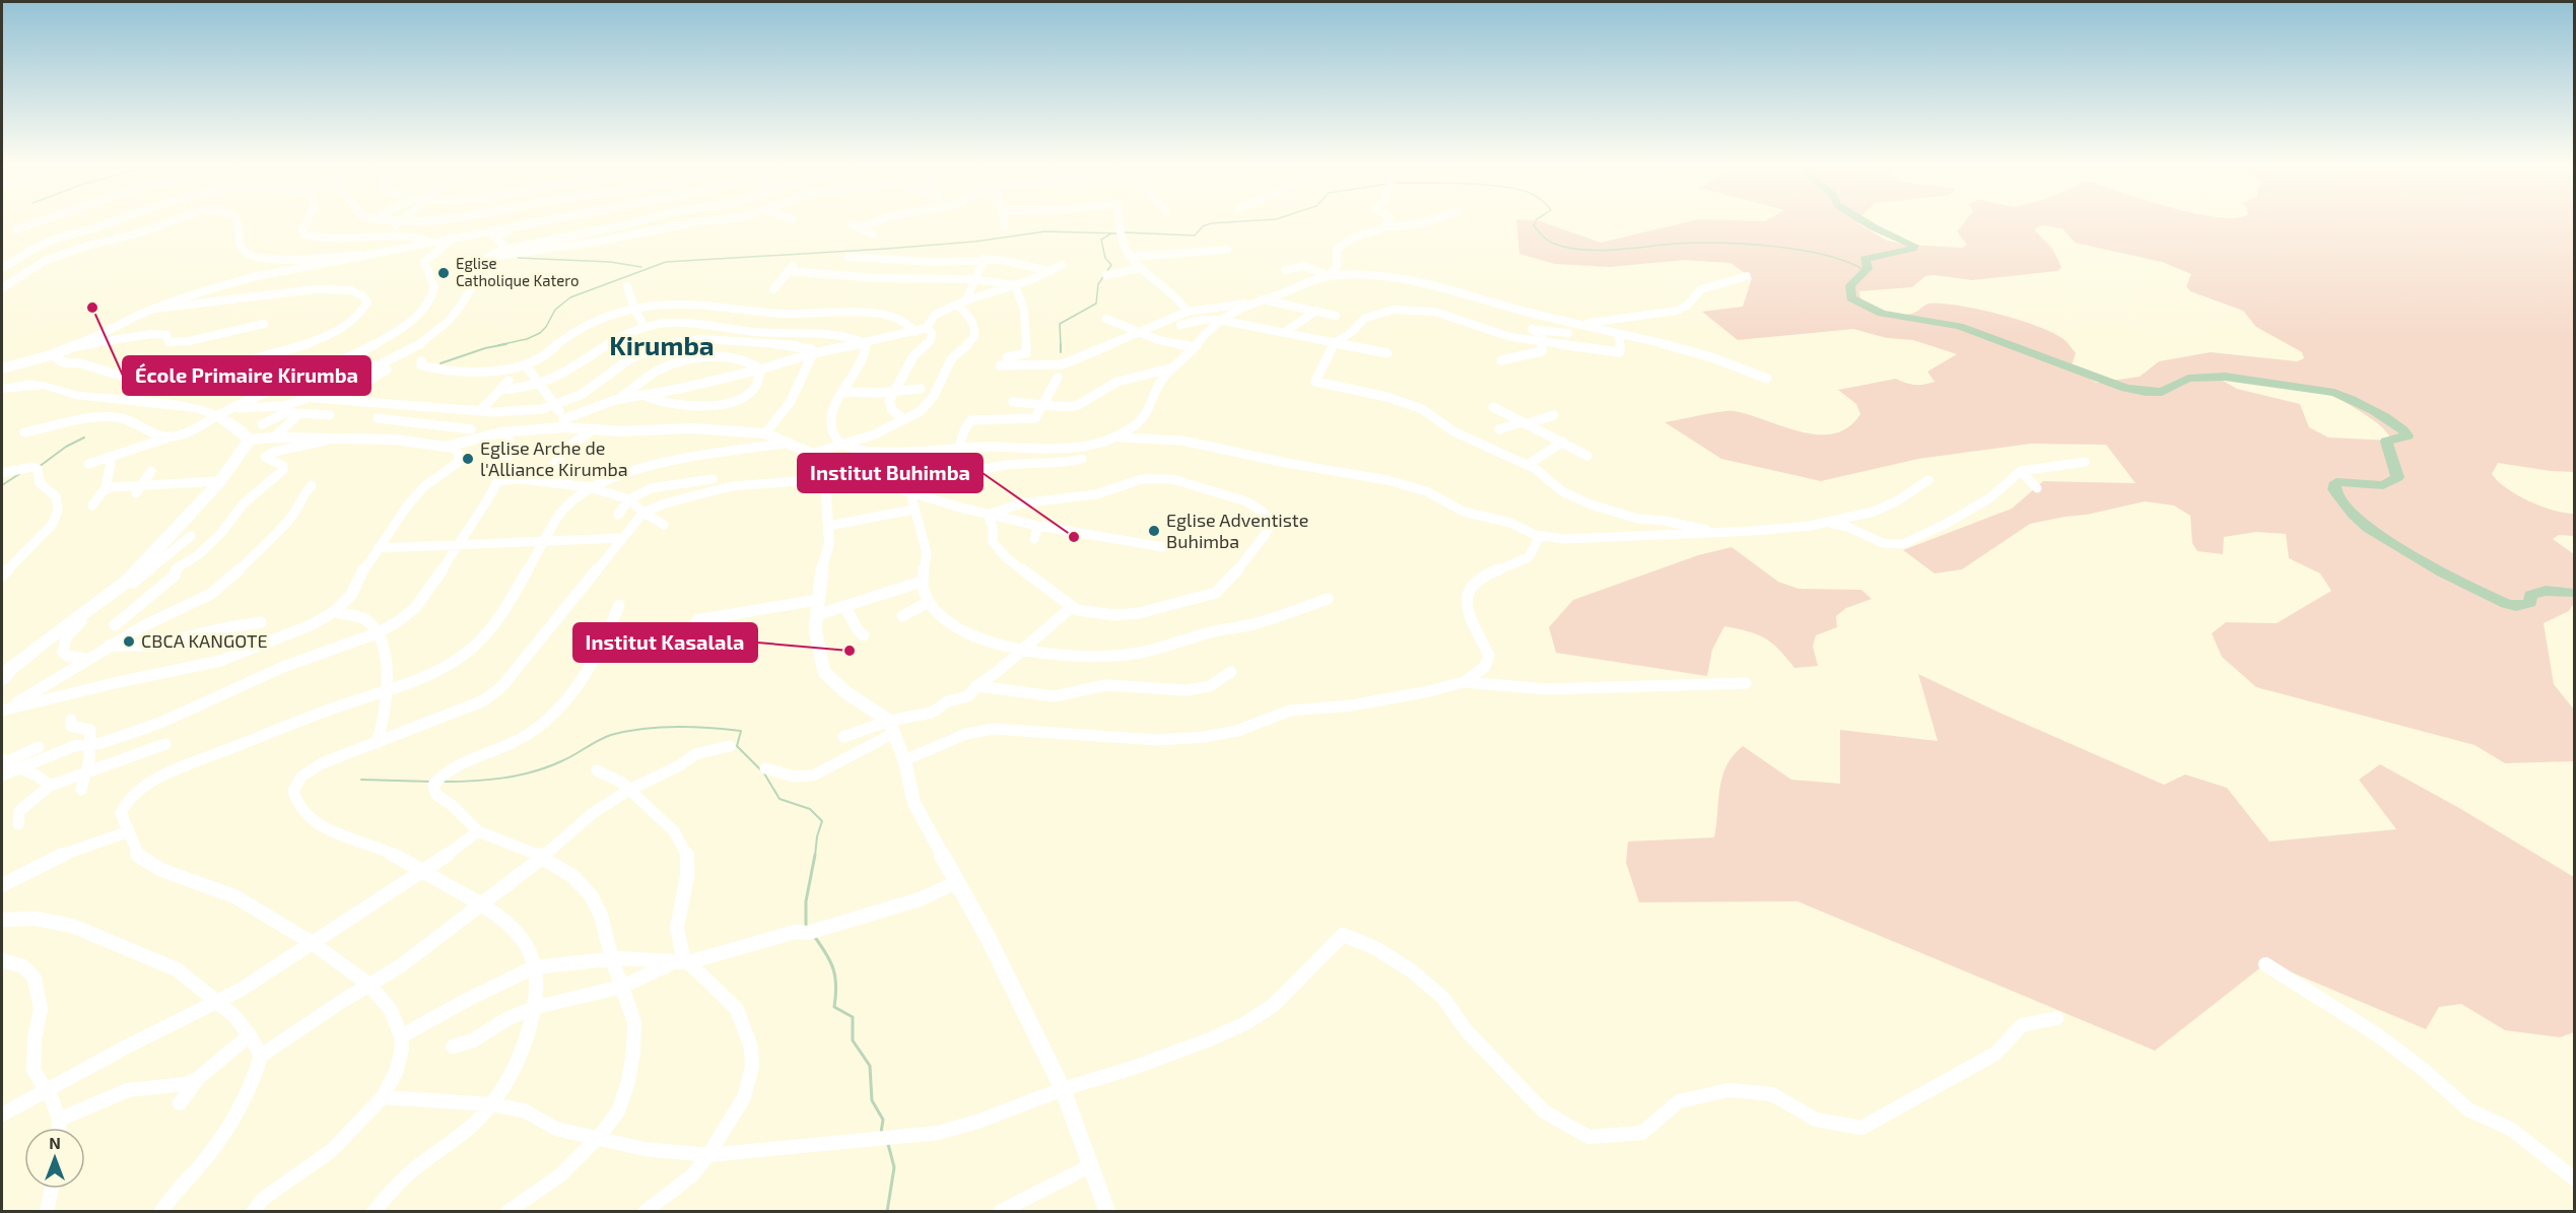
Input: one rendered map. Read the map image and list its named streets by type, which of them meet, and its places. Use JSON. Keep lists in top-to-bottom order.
{
  "districts": ["Kirumba"],
  "places": [
    "Eglise Catholique Katero",
    "École Primaire Kirumba",
    "Eglise Arche de l'Alliance Kirumba",
    "Eglise Adventiste Buhimba",
    "Institut Buhimba",
    "CBCA KANGOTE",
    "Institut Kasalala"
  ],
  "north": "top"
}
